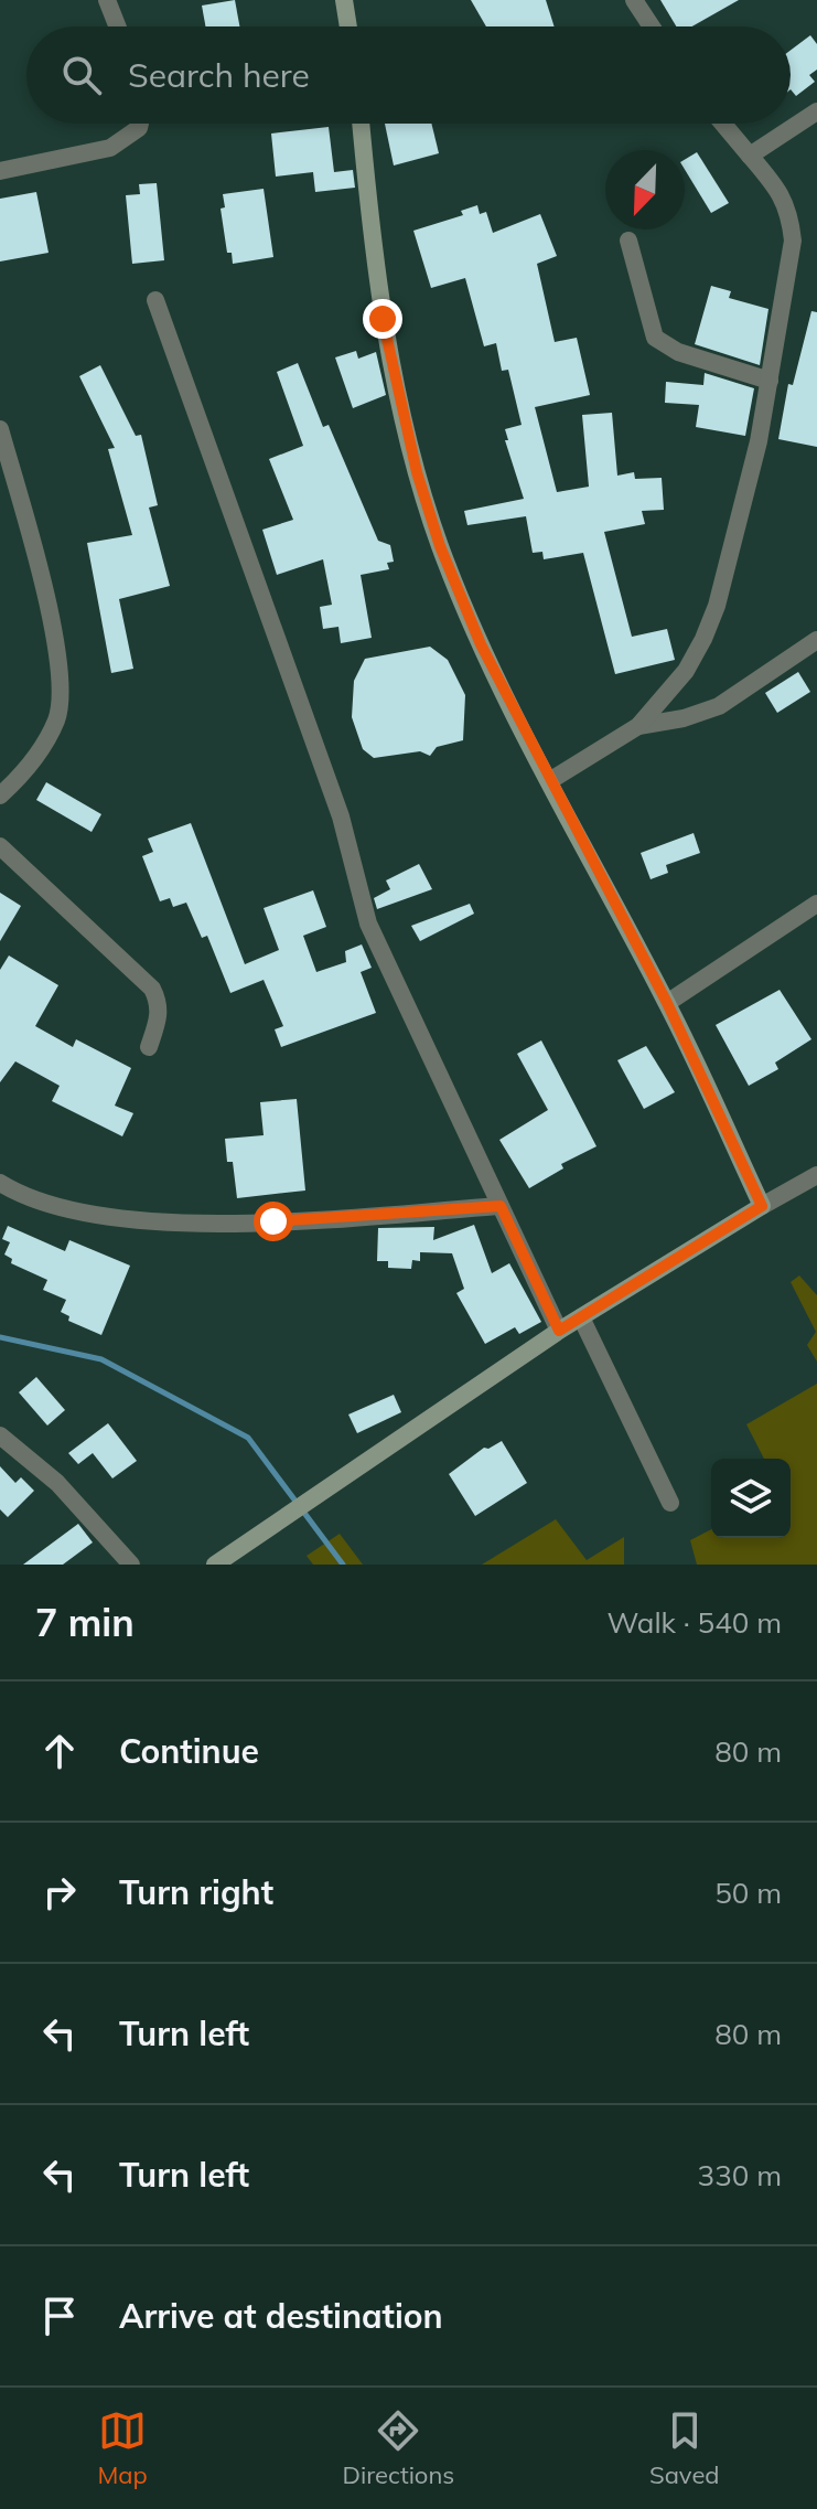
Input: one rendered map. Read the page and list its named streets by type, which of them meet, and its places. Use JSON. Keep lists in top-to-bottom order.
{
  "north": "bottom left",
  "page": {
    "search": "Search here",
    "heading": ["7 min", "Walk · 540 m"],
    "list": [
      ["Continue", "80 m"],
      ["Turn right", "50 m"],
      ["Turn left", "80 m"],
      ["Turn left", "330 m"],
      "Arrive at destination"
    ],
    "nav": ["Map", "Directions", "Saved"]
  }
}
